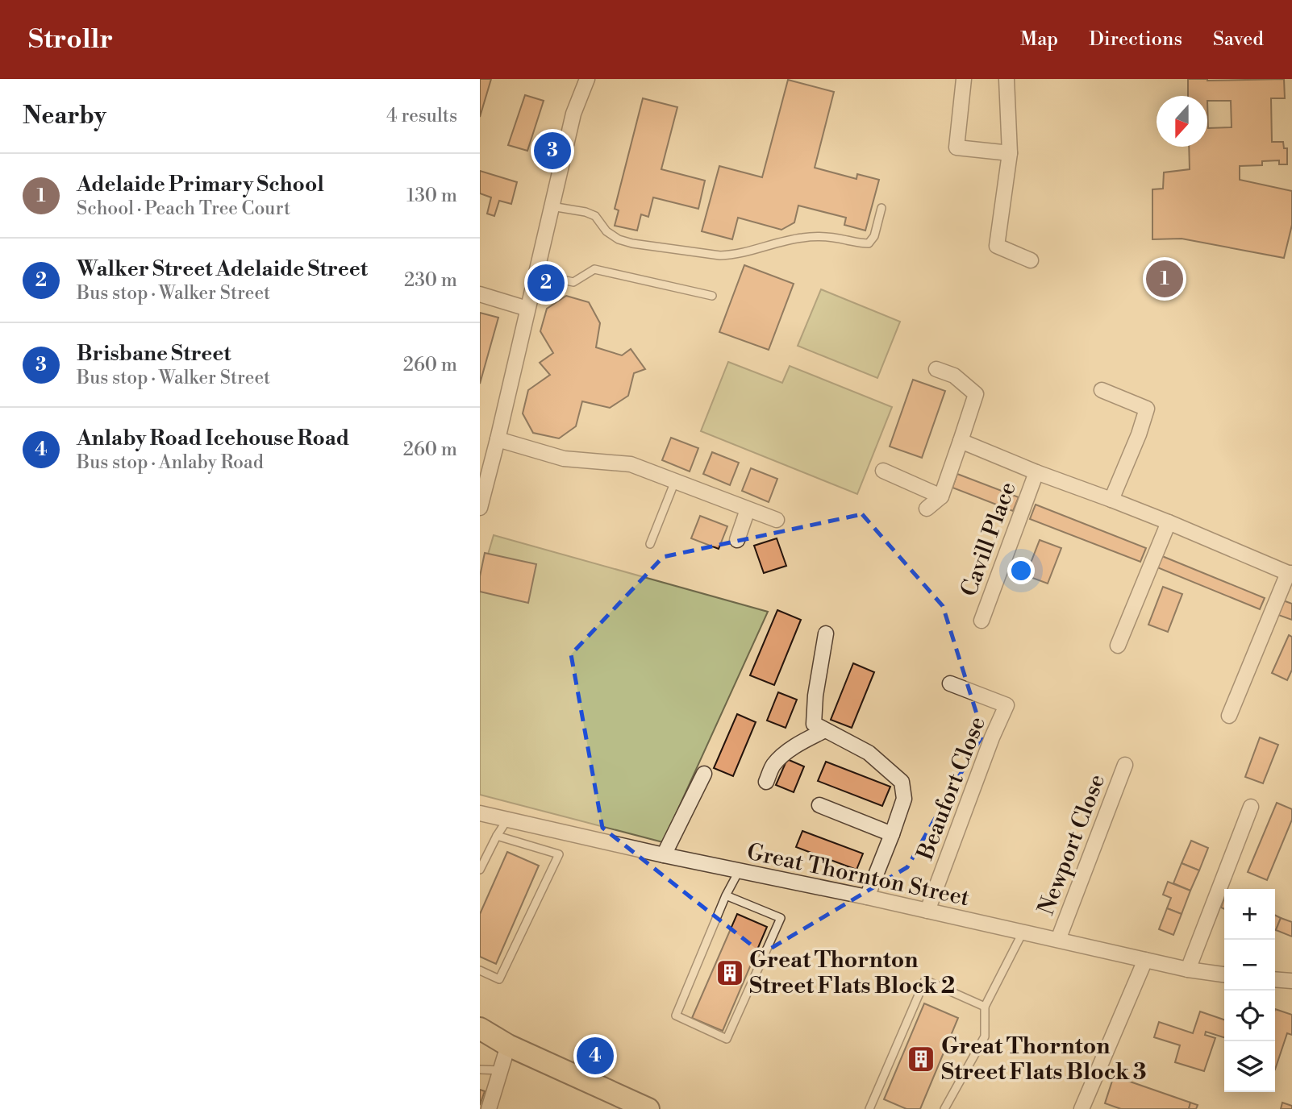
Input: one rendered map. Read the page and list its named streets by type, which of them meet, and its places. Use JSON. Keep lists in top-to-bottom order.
{
  "streets": {
    "street": [
      "Cavill Place",
      "Beaufort Close",
      "Newport Close",
      "Great Thornton Street"
    ]
  },
  "crossings": [
    ["Beaufort Close", "Great Thornton Street"],
    ["Newport Close", "Great Thornton Street"]
  ],
  "places": {
    "building": ["Great Thornton Street Flats Block 2", "Great Thornton Street Flats Block 3"]
  },
  "north": "bottom",
  "page": {
    "header": "Strollr",
    "nav": ["Map", "Directions", "Saved"],
    "heading": ["Nearby", "4 results"],
    "pins": [
      "3",
      "1",
      "2",
      "4"
    ],
    "list": [
      {
        "mark": "1",
        "name": "Adelaide Primary School",
        "note": "School · Peach Tree Court",
        "value": "130 m"
      },
      {
        "mark": "2",
        "name": "Walker Street Adelaide Street",
        "note": "Bus stop · Walker Street",
        "value": "230 m"
      },
      {
        "mark": "3",
        "name": "Brisbane Street",
        "note": "Bus stop · Walker Street",
        "value": "260 m"
      },
      {
        "mark": "4",
        "name": "Anlaby Road Icehouse Road",
        "note": "Bus stop · Anlaby Road",
        "value": "260 m"
      }
    ],
    "map_buttons": ["+", "−"]
  }
}
